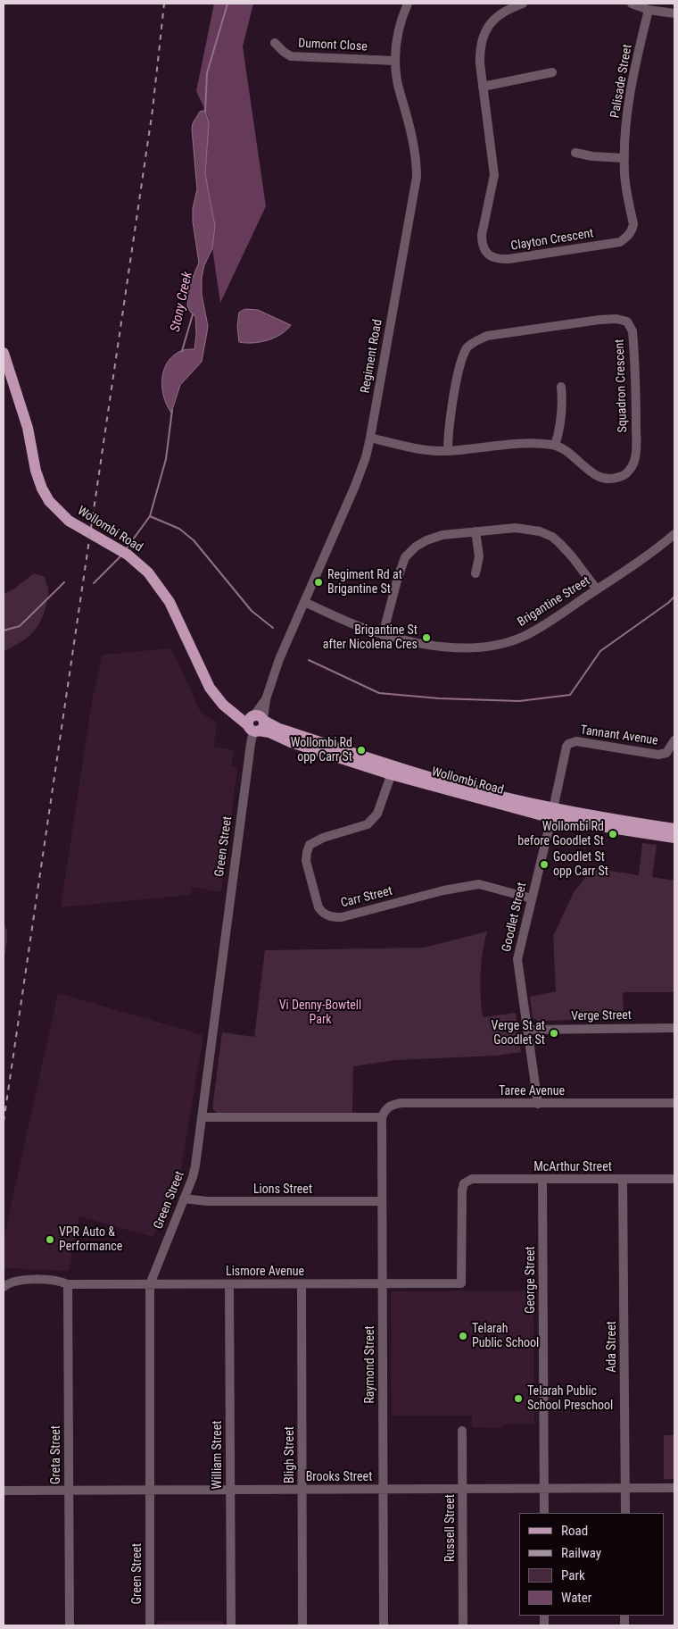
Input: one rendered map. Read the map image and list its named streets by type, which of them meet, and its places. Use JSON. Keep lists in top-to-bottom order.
{
  "streets": {
    "main road": ["Wollombi Road"],
    "street": [
      "Dumont Close",
      "Palisade Street",
      "Clayton Crescent",
      "Regiment Road",
      "Squadron Crescent",
      "Brigantine Street",
      "Tannant Avenue",
      "Green Street",
      "Carr Street",
      "Goodlet Street",
      "Verge Street",
      "Taree Avenue",
      "McArthur Street",
      "Lions Street",
      "Lismore Avenue",
      "George Street",
      "Ada Street",
      "Raymond Street",
      "Greta Street",
      "William Street",
      "Bligh Street",
      "Brooks Street",
      "Russell Street"
    ]
  },
  "crossings": [
    ["Dumont Close", "Regiment Road"],
    ["Palisade Street", "Clayton Crescent"],
    ["Regiment Road", "Squadron Crescent"],
    ["Regiment Road", "Wollombi Road"],
    ["Regiment Road", "Brigantine Street"],
    ["Regiment Road", "Green Street"],
    ["Wollombi Road", "Tannant Avenue"],
    ["Wollombi Road", "Green Street"],
    ["Wollombi Road", "Carr Street"],
    ["Wollombi Road", "Goodlet Street"],
    ["Tannant Avenue", "Goodlet Street"],
    ["Green Street", "Lions Street"],
    ["Green Street", "Lismore Avenue"],
    ["Green Street", "Brooks Street"],
    ["Carr Street", "Goodlet Street"],
    ["Goodlet Street", "Verge Street"],
    ["Goodlet Street", "Taree Avenue"],
    ["Taree Avenue", "Raymond Street"],
    ["McArthur Street", "Lismore Avenue"],
    ["McArthur Street", "George Street"],
    ["McArthur Street", "Ada Street"],
    ["Lions Street", "Raymond Street"],
    ["Lismore Avenue", "Raymond Street"],
    ["Lismore Avenue", "Greta Street"],
    ["Lismore Avenue", "William Street"],
    ["Lismore Avenue", "Bligh Street"],
    ["George Street", "Brooks Street"],
    ["Ada Street", "Brooks Street"],
    ["Raymond Street", "Brooks Street"],
    ["Greta Street", "Brooks Street"],
    ["William Street", "Brooks Street"],
    ["Bligh Street", "Brooks Street"],
    ["Brooks Street", "Russell Street"]
  ],
  "water": ["Stony Creek"],
  "parks": ["Vi Denny-Bowtell Park"],
  "places": [
    "Regiment Rd at Brigantine St",
    "Brigantine St after Nicolena Cres",
    "Wollombi Rd opp Carr St",
    "Wollombi Rd before Goodlet St",
    "Goodlet St opp Carr St",
    "Verge St at Goodlet St",
    "VPR Auto & Performance",
    "Telarah Public School",
    "Telarah Public School Preschool"
  ],
  "legend": [
    "Road",
    "Railway",
    "Park",
    "Water"
  ]
}
